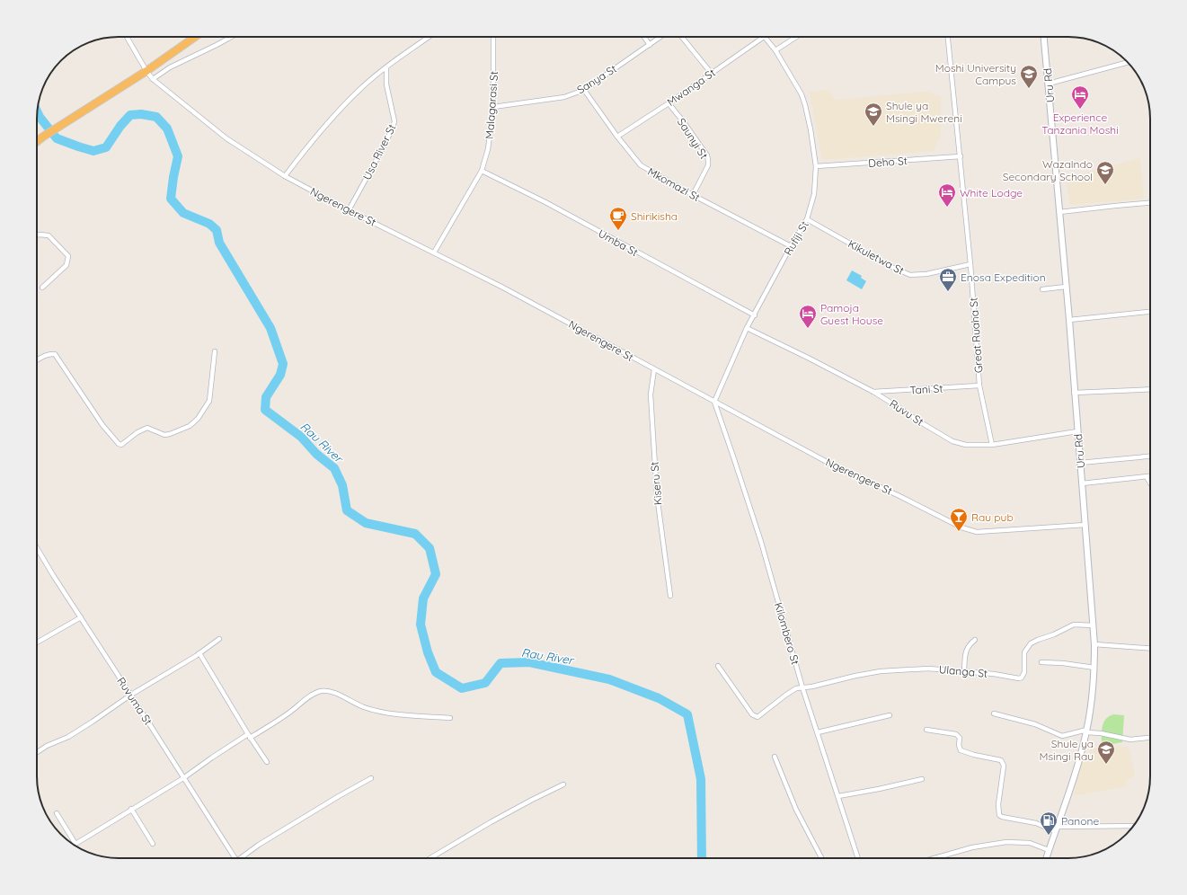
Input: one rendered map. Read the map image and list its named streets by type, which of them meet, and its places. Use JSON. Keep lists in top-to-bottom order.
{
  "streets": {
    "street": [
      "Sanya St",
      "Uru Rd",
      "Mwanga St",
      "Malagarasi St",
      "Saunyi St",
      "Usa River St",
      "Deho St",
      "Mkomazi St",
      "Ngerengere St",
      "Rufiji St",
      "Umba St",
      "Kikuletwa St",
      "Great Ruaha St",
      "Tani St",
      "Ruvu St",
      "Kiseru St",
      "Kilombero St",
      "Ulanga St",
      "Ruvuma St"
    ]
  },
  "crossings": [
    ["Sanya St", "Malagarasi St"],
    ["Sanya St", "Mkomazi St"],
    ["Uru Rd", "Ngerengere St"],
    ["Uru Rd", "Ruvu St"],
    ["Uru Rd", "Ulanga St"],
    ["Mwanga St", "Saunyi St"],
    ["Mwanga St", "Mkomazi St"],
    ["Mwanga St", "Rufiji St"],
    ["Malagarasi St", "Ngerengere St"],
    ["Malagarasi St", "Umba St"],
    ["Saunyi St", "Mkomazi St"],
    ["Usa River St", "Ngerengere St"],
    ["Deho St", "Rufiji St"],
    ["Deho St", "Great Ruaha St"],
    ["Mkomazi St", "Rufiji St"],
    ["Ngerengere St", "Rufiji St"],
    ["Ngerengere St", "Kiseru St"],
    ["Ngerengere St", "Kilombero St"],
    ["Rufiji St", "Umba St"],
    ["Rufiji St", "Kikuletwa St"],
    ["Rufiji St", "Ruvu St"],
    ["Rufiji St", "Kilombero St"],
    ["Kikuletwa St", "Great Ruaha St"],
    ["Great Ruaha St", "Tani St"],
    ["Great Ruaha St", "Ruvu St"],
    ["Tani St", "Ruvu St"],
    ["Kilombero St", "Ulanga St"]
  ],
  "water": ["Rau River"],
  "places": {
    "school or university": [
      "Moshi University Campus",
      "Shule ya Msingi Mwereni",
      "Wazalndo Secondary School",
      "Shule ya Msingi Rau"
    ],
    "hotel": ["Experience Tanzania Moshi", "White Lodge", "Pamoja Guest House"],
    "cafe": ["Shirikisha"],
    "office": ["Enosa Expedition"],
    "bar": ["Rau pub"],
    "fuel station": ["Panone"]
  }
}
